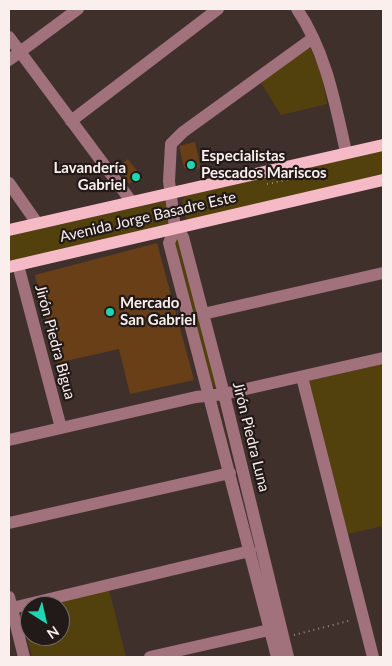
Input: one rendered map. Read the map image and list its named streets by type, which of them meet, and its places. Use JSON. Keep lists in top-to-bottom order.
{
  "streets": {
    "main road": ["Avenida Jorge Basadre Este"],
    "street": ["Jirón Piedra Bigua", "Jirón Piedra Luna"]
  },
  "crossings": [
    ["Avenida Jorge Basadre Este", "Jirón Piedra Bigua"],
    ["Avenida Jorge Basadre Este", "Jirón Piedra Luna"]
  ],
  "places": ["Especialistas Pescados Mariscos", "Lavandería Gabriel", "Mercado San Gabriel"],
  "north": "bottom right"
}
